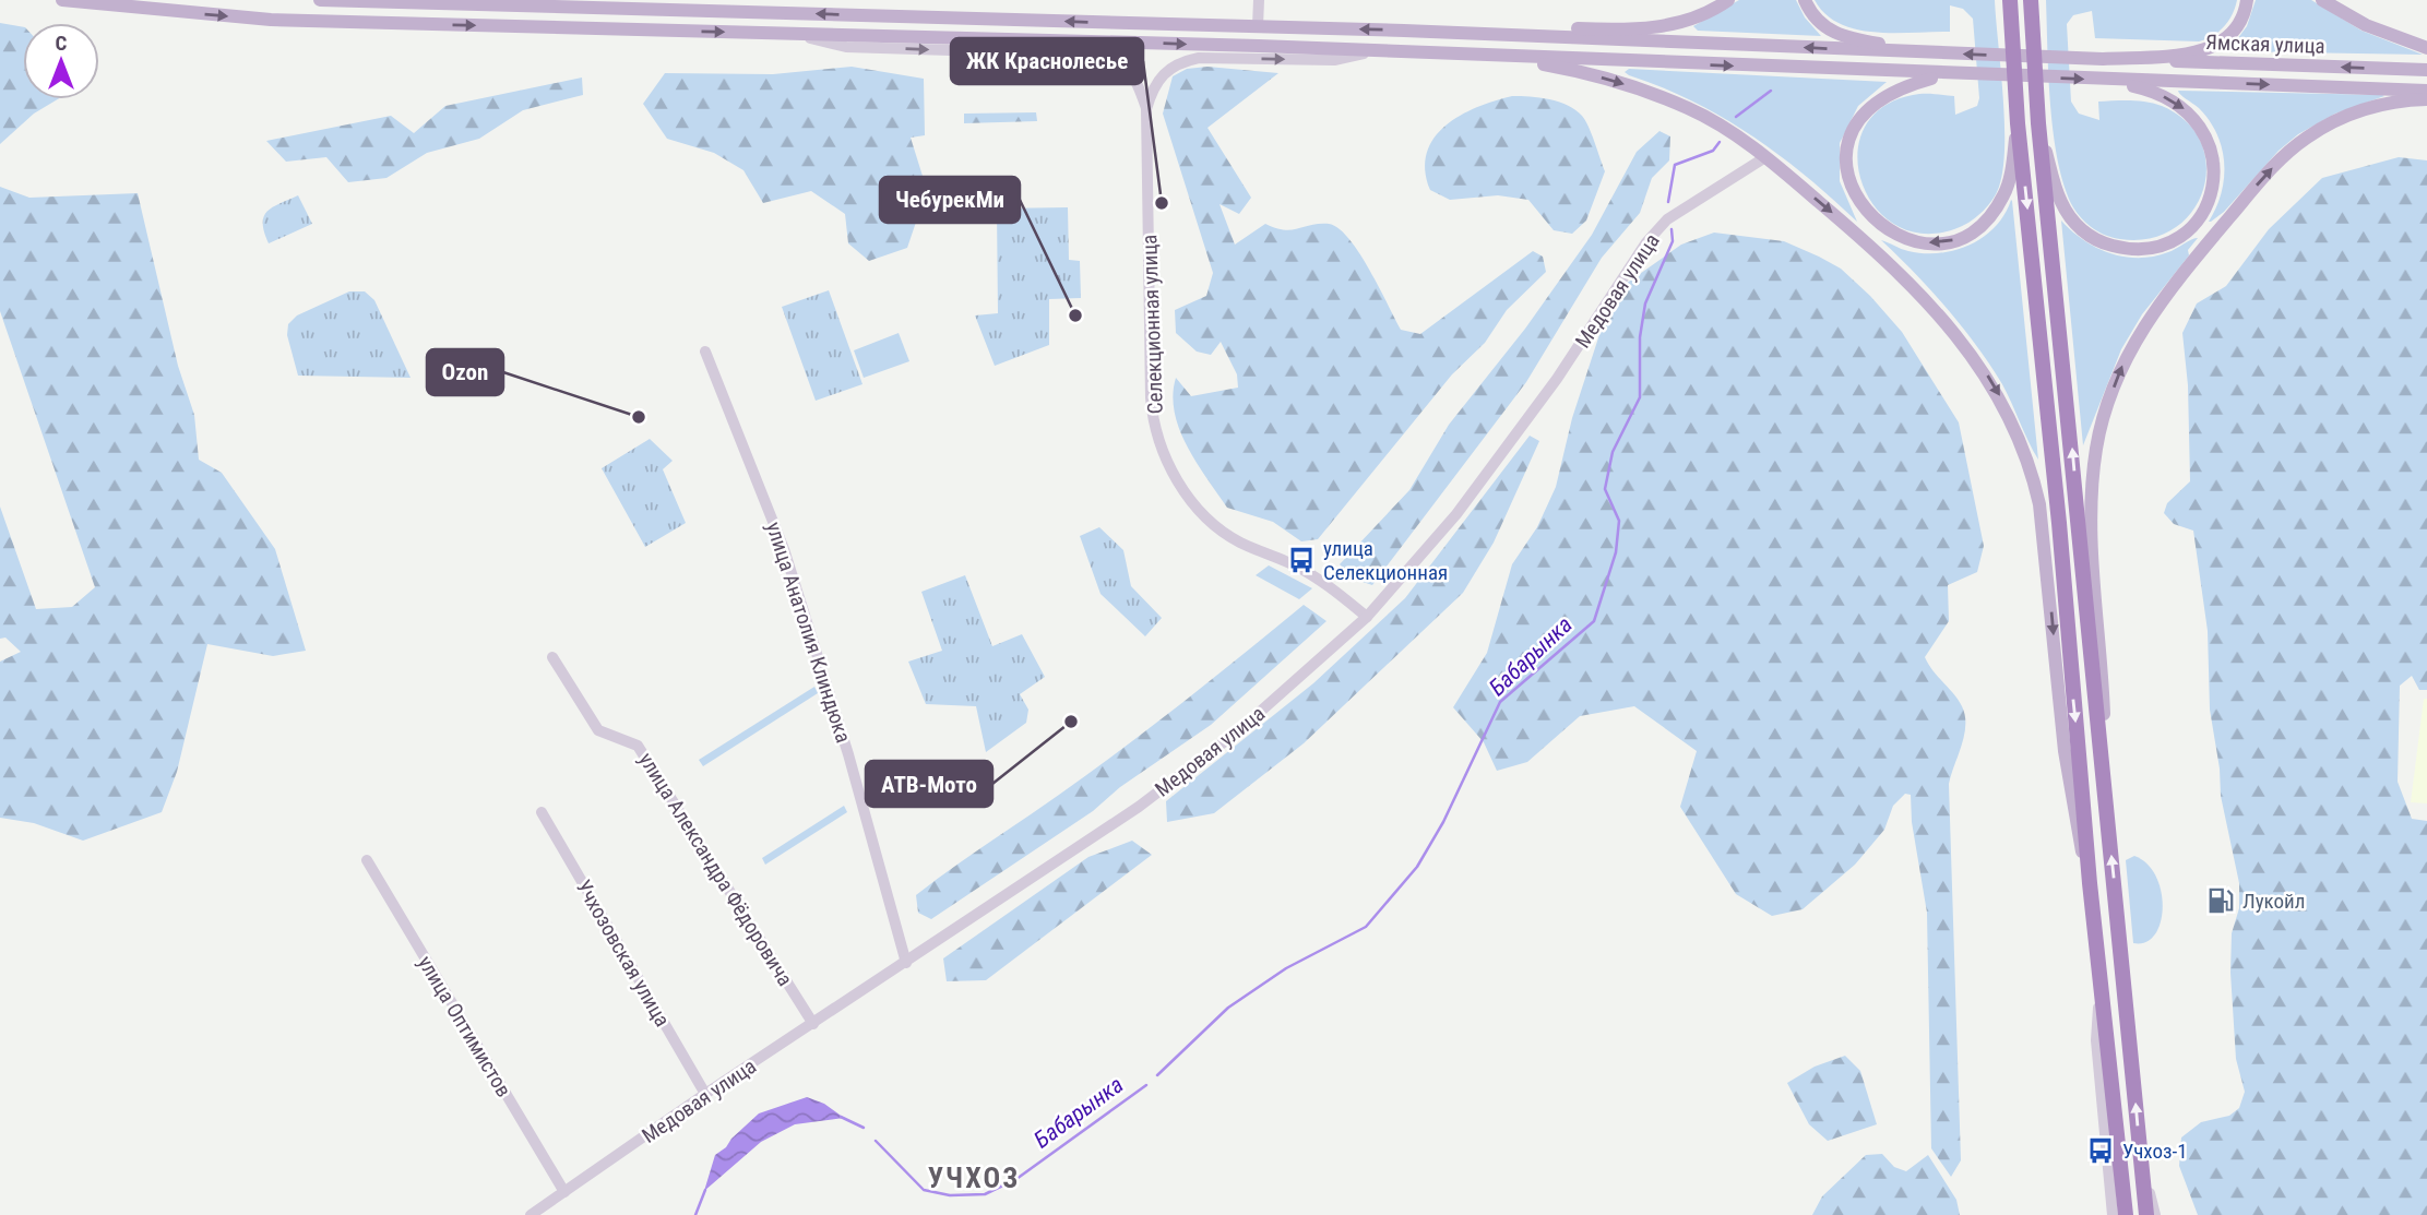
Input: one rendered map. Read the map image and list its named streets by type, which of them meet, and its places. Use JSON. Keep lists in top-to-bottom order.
{
  "streets": {
    "main road": ["Ямская улица"],
    "street": [
      "Медовая улица",
      "Селекционная улица",
      "улица Анатолия Клиндюка",
      "улица Александра Фёдоровича",
      "Учхозовская улица",
      "улица Оптимистов"
    ]
  },
  "crossings": [
    ["Медовая улица", "Селекционная улица"],
    ["Медовая улица", "улица Анатолия Клиндюка"],
    ["Медовая улица", "улица Александра Фёдоровича"],
    ["Медовая улица", "Учхозовская улица"],
    ["Медовая улица", "улица Оптимистов"]
  ],
  "districts": ["УЧХОЗ"],
  "water": ["Бабарынка"],
  "places": {
    "other": [
      "ЖК Краснолесье",
      "ЧебурекМи",
      "Ozon",
      "АТВ-Мото"
    ],
    "bus stop": ["улица Селекционная", "Учхоз-1"],
    "fuel station": ["Лукойл"]
  },
  "north": "top"
}
